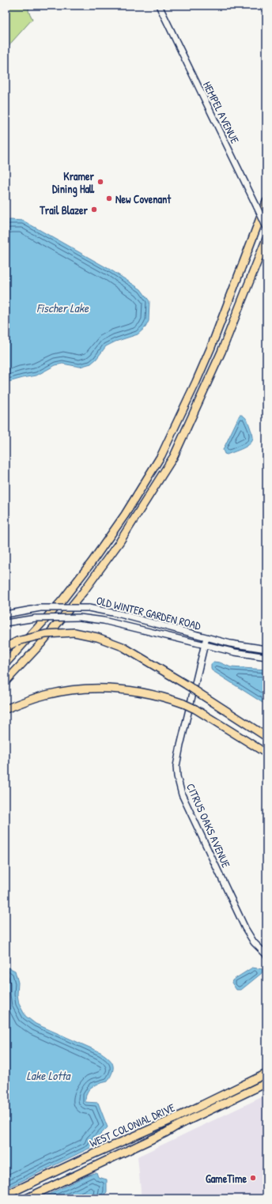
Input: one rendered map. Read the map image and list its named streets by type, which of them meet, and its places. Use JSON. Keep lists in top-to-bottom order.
{
  "streets": {
    "highway": ["WEST COLONIAL DRIVE"],
    "street": ["HEMPEL AVENUE", "OLD WINTER GARDEN ROAD", "CITRUS OAKS AVENUE"]
  },
  "crossings": [
    ["OLD WINTER GARDEN ROAD", "CITRUS OAKS AVENUE"]
  ],
  "water": ["Fischer Lake", "Lake Lotta"],
  "places": [
    "Kramer Dining Hall",
    "New Covenant",
    "Trail Blazer",
    "GameTime"
  ]
}
